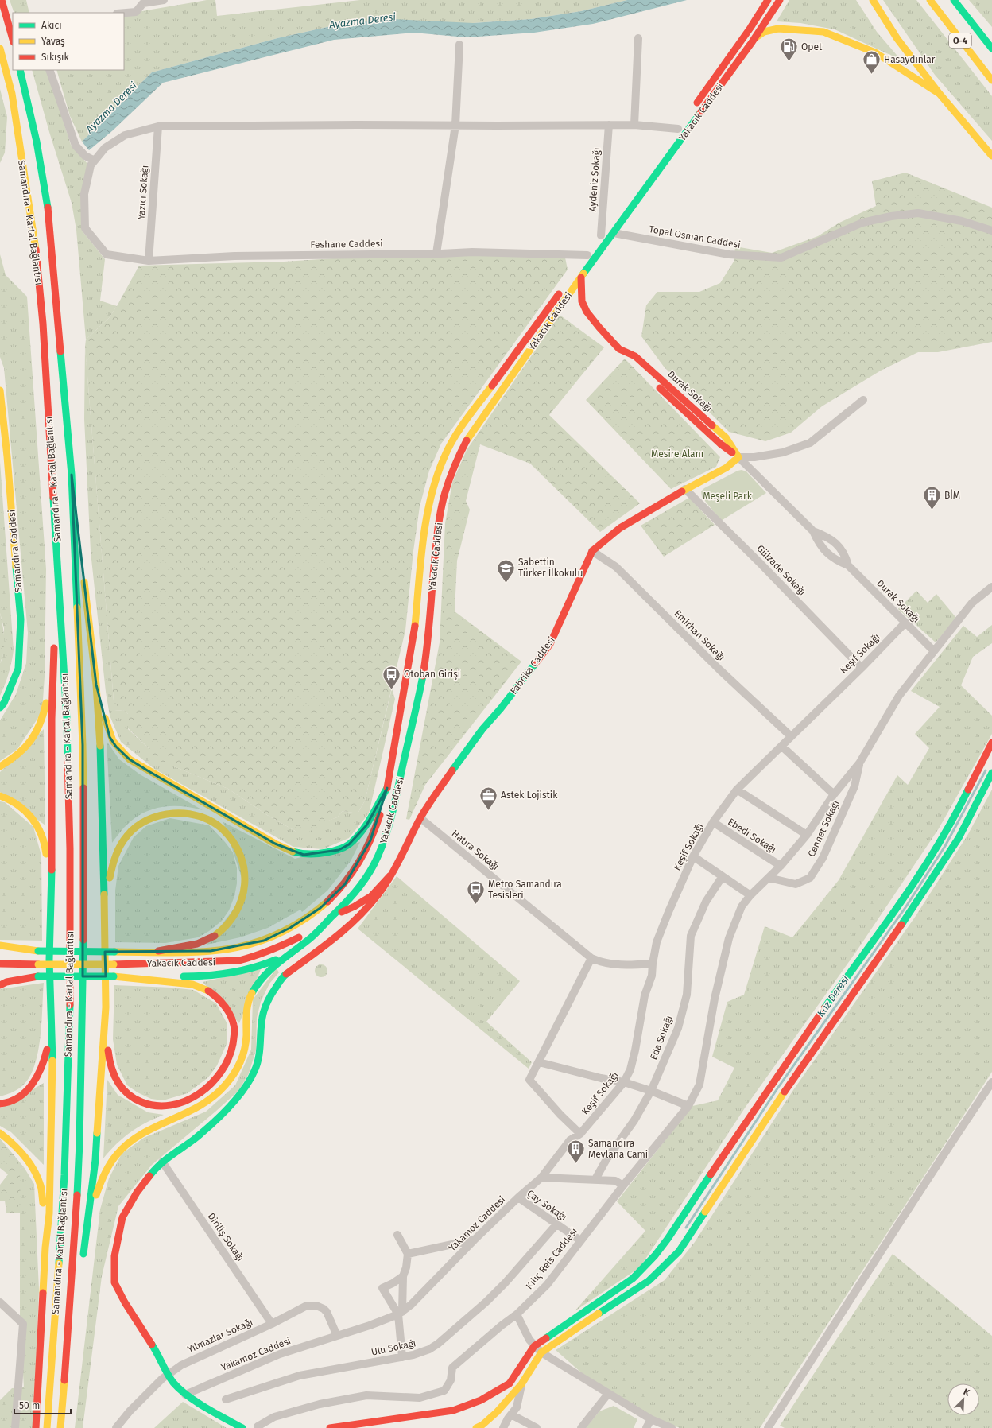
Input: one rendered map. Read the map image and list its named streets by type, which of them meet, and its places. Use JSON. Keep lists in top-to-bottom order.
{
  "streets": {
    "main road": [
      "O-4",
      "Yakacık Caddesi",
      "Samandıra - Kartal Bağlantısı",
      "Durak Sokağı",
      "Samandıra Caddesi",
      "Fabrika Caddesi"
    ],
    "street": [
      "Aydeniz Sokağı",
      "Yazıcı Sokağı",
      "Topal Osman Caddesi",
      "Feshane Caddesi",
      "Gülzade Sokağı",
      "Emirhan Sokağı",
      "Keşif Sokağı",
      "Cennet Sokağı",
      "Ebedi Sokağı",
      "Hatıra Sokağı",
      "Eda Sokağı",
      "Çay Sokağı",
      "Yakamoz Caddesi",
      "Diriliş Sokağı",
      "Kılıç Reis Caddesi",
      "Yılmazlar Sokağı",
      "Ulu Sokağı"
    ]
  },
  "crossings": [
    ["Yakacık Caddesi", "Topal Osman Caddesi"],
    ["Yakacık Caddesi", "Durak Sokağı"],
    ["Yazıcı Sokağı", "Feshane Caddesi"],
    ["Durak Sokağı", "Keşif Sokağı"],
    ["Durak Sokağı", "Fabrika Caddesi"],
    ["Gülzade Sokağı", "Keşif Sokağı"],
    ["Gülzade Sokağı", "Fabrika Caddesi"],
    ["Emirhan Sokağı", "Keşif Sokağı"],
    ["Emirhan Sokağı", "Fabrika Caddesi"],
    ["Keşif Sokağı", "Ebedi Sokağı"],
    ["Keşif Sokağı", "Yakamoz Caddesi"],
    ["Fabrika Caddesi", "Hatıra Sokağı"],
    ["Cennet Sokağı", "Kılıç Reis Caddesi"],
    ["Ebedi Sokağı", "Kılıç Reis Caddesi"],
    ["Çay Sokağı", "Yakamoz Caddesi"],
    ["Çay Sokağı", "Kılıç Reis Caddesi"],
    ["Çay Sokağı", "Ulu Sokağı"],
    ["Yakamoz Caddesi", "Yılmazlar Sokağı"],
    ["Diriliş Sokağı", "Yılmazlar Sokağı"]
  ],
  "water": ["Ayazma Deresi", "Kaz Deresi"],
  "parks": ["Mesire Alanı", "Meşeli Park"],
  "places": {
    "fuel station": ["Opet"],
    "shop": ["Hasaydınlar"],
    "building": ["BİM", "Samandıra Mevlana Cami"],
    "school or university": ["Sabettin Türker İlkokulu"],
    "bus stop": ["Otoban Girişi", "Metro Samandıra Tesisleri"],
    "office": ["Astek Lojistik"]
  },
  "legend": ["Akıcı", "Yavaş", "Sıkışık"],
  "scale_bar": "50 m",
  "north": "top right"
}
